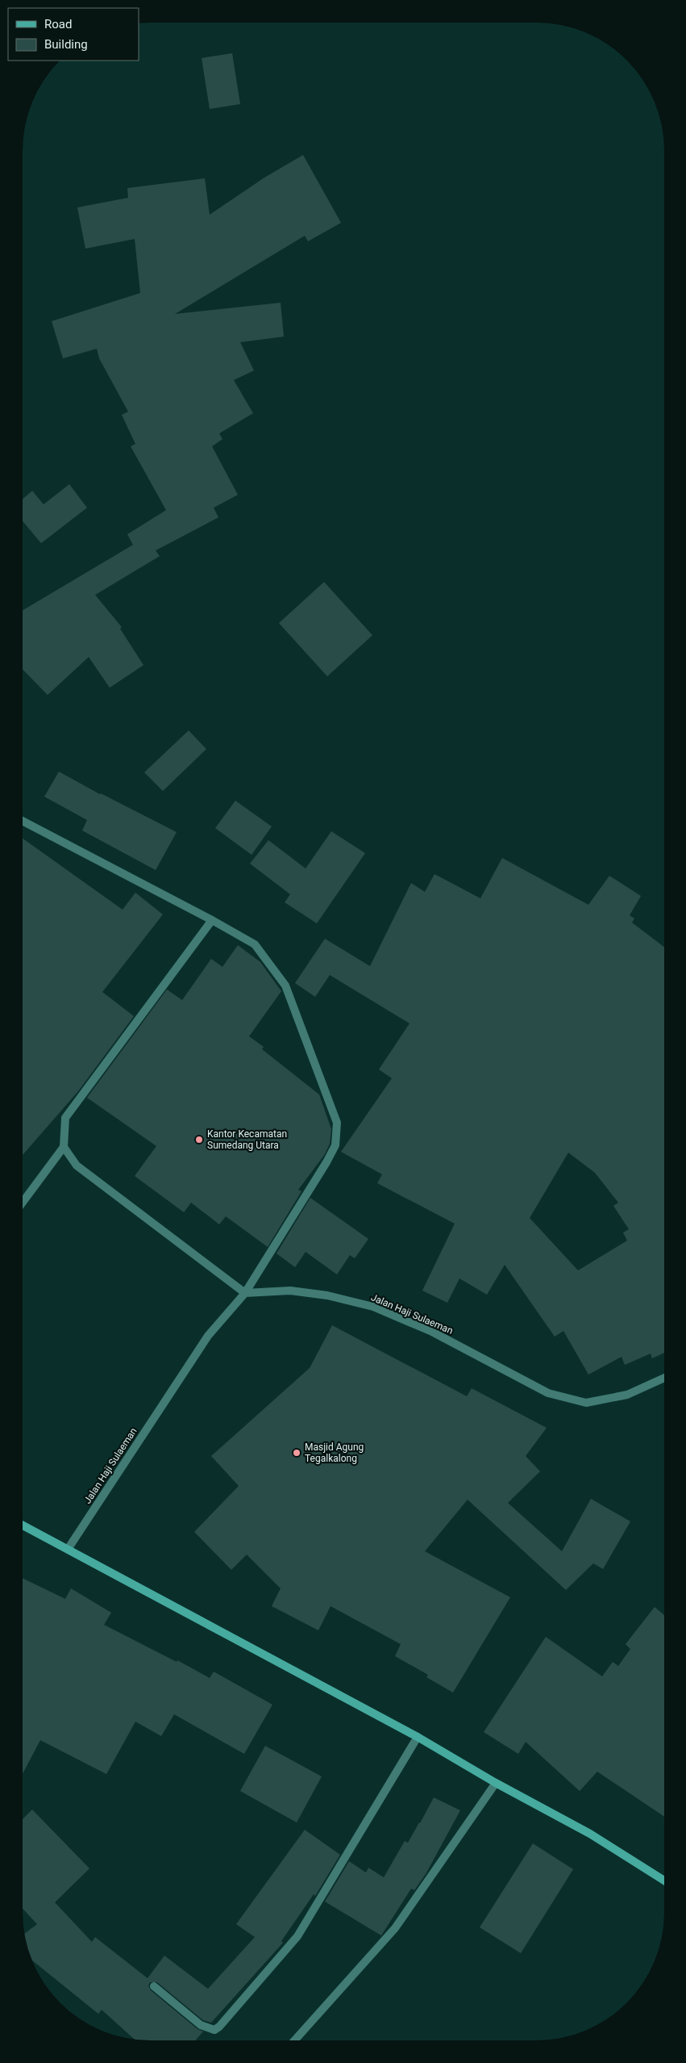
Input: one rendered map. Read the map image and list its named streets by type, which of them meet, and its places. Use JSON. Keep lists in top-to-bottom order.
{
  "streets": {
    "street": ["Jalan Haji Sulaeman"]
  },
  "places": ["Kantor Kecamatan Sumedang Utara", "Masjid Agung Tegalkalong"],
  "legend": ["Road", "Building"]
}
